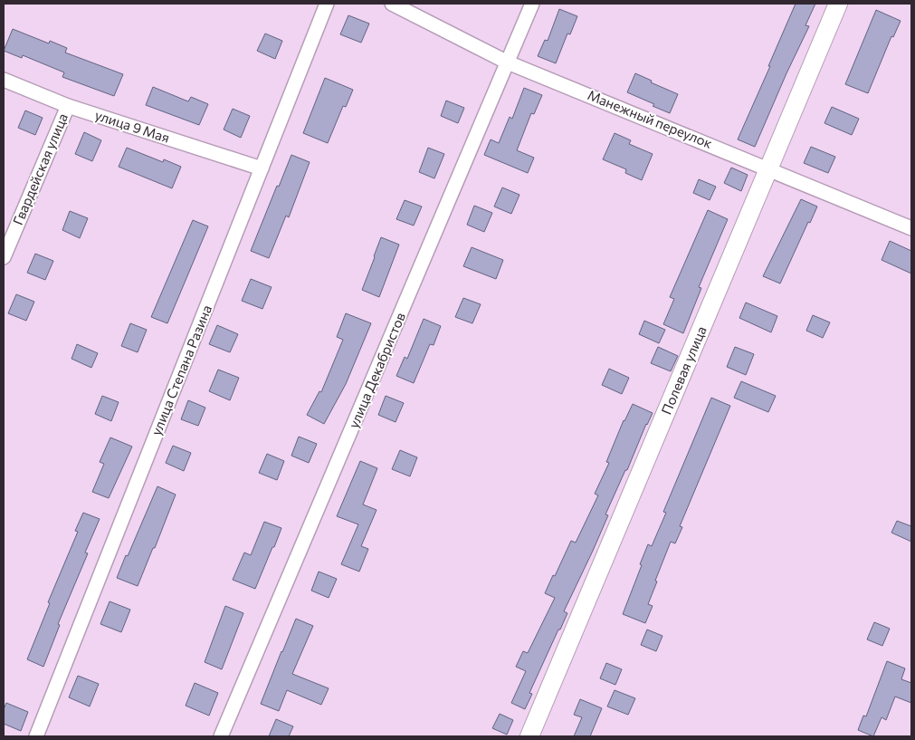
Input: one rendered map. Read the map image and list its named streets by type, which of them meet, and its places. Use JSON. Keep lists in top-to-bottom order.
{
  "streets": {
    "street": [
      "Манежный переулок",
      "улица 9 Мая",
      "Гвардейская улица",
      "улица Степана Разина",
      "улица Декабристов",
      "Полевая улица"
    ]
  },
  "crossings": [
    ["Манежный переулок", "улица Декабристов"],
    ["Манежный переулок", "Полевая улица"],
    ["улица 9 Мая", "Гвардейская улица"],
    ["улица 9 Мая", "улица Степана Разина"]
  ]
}
